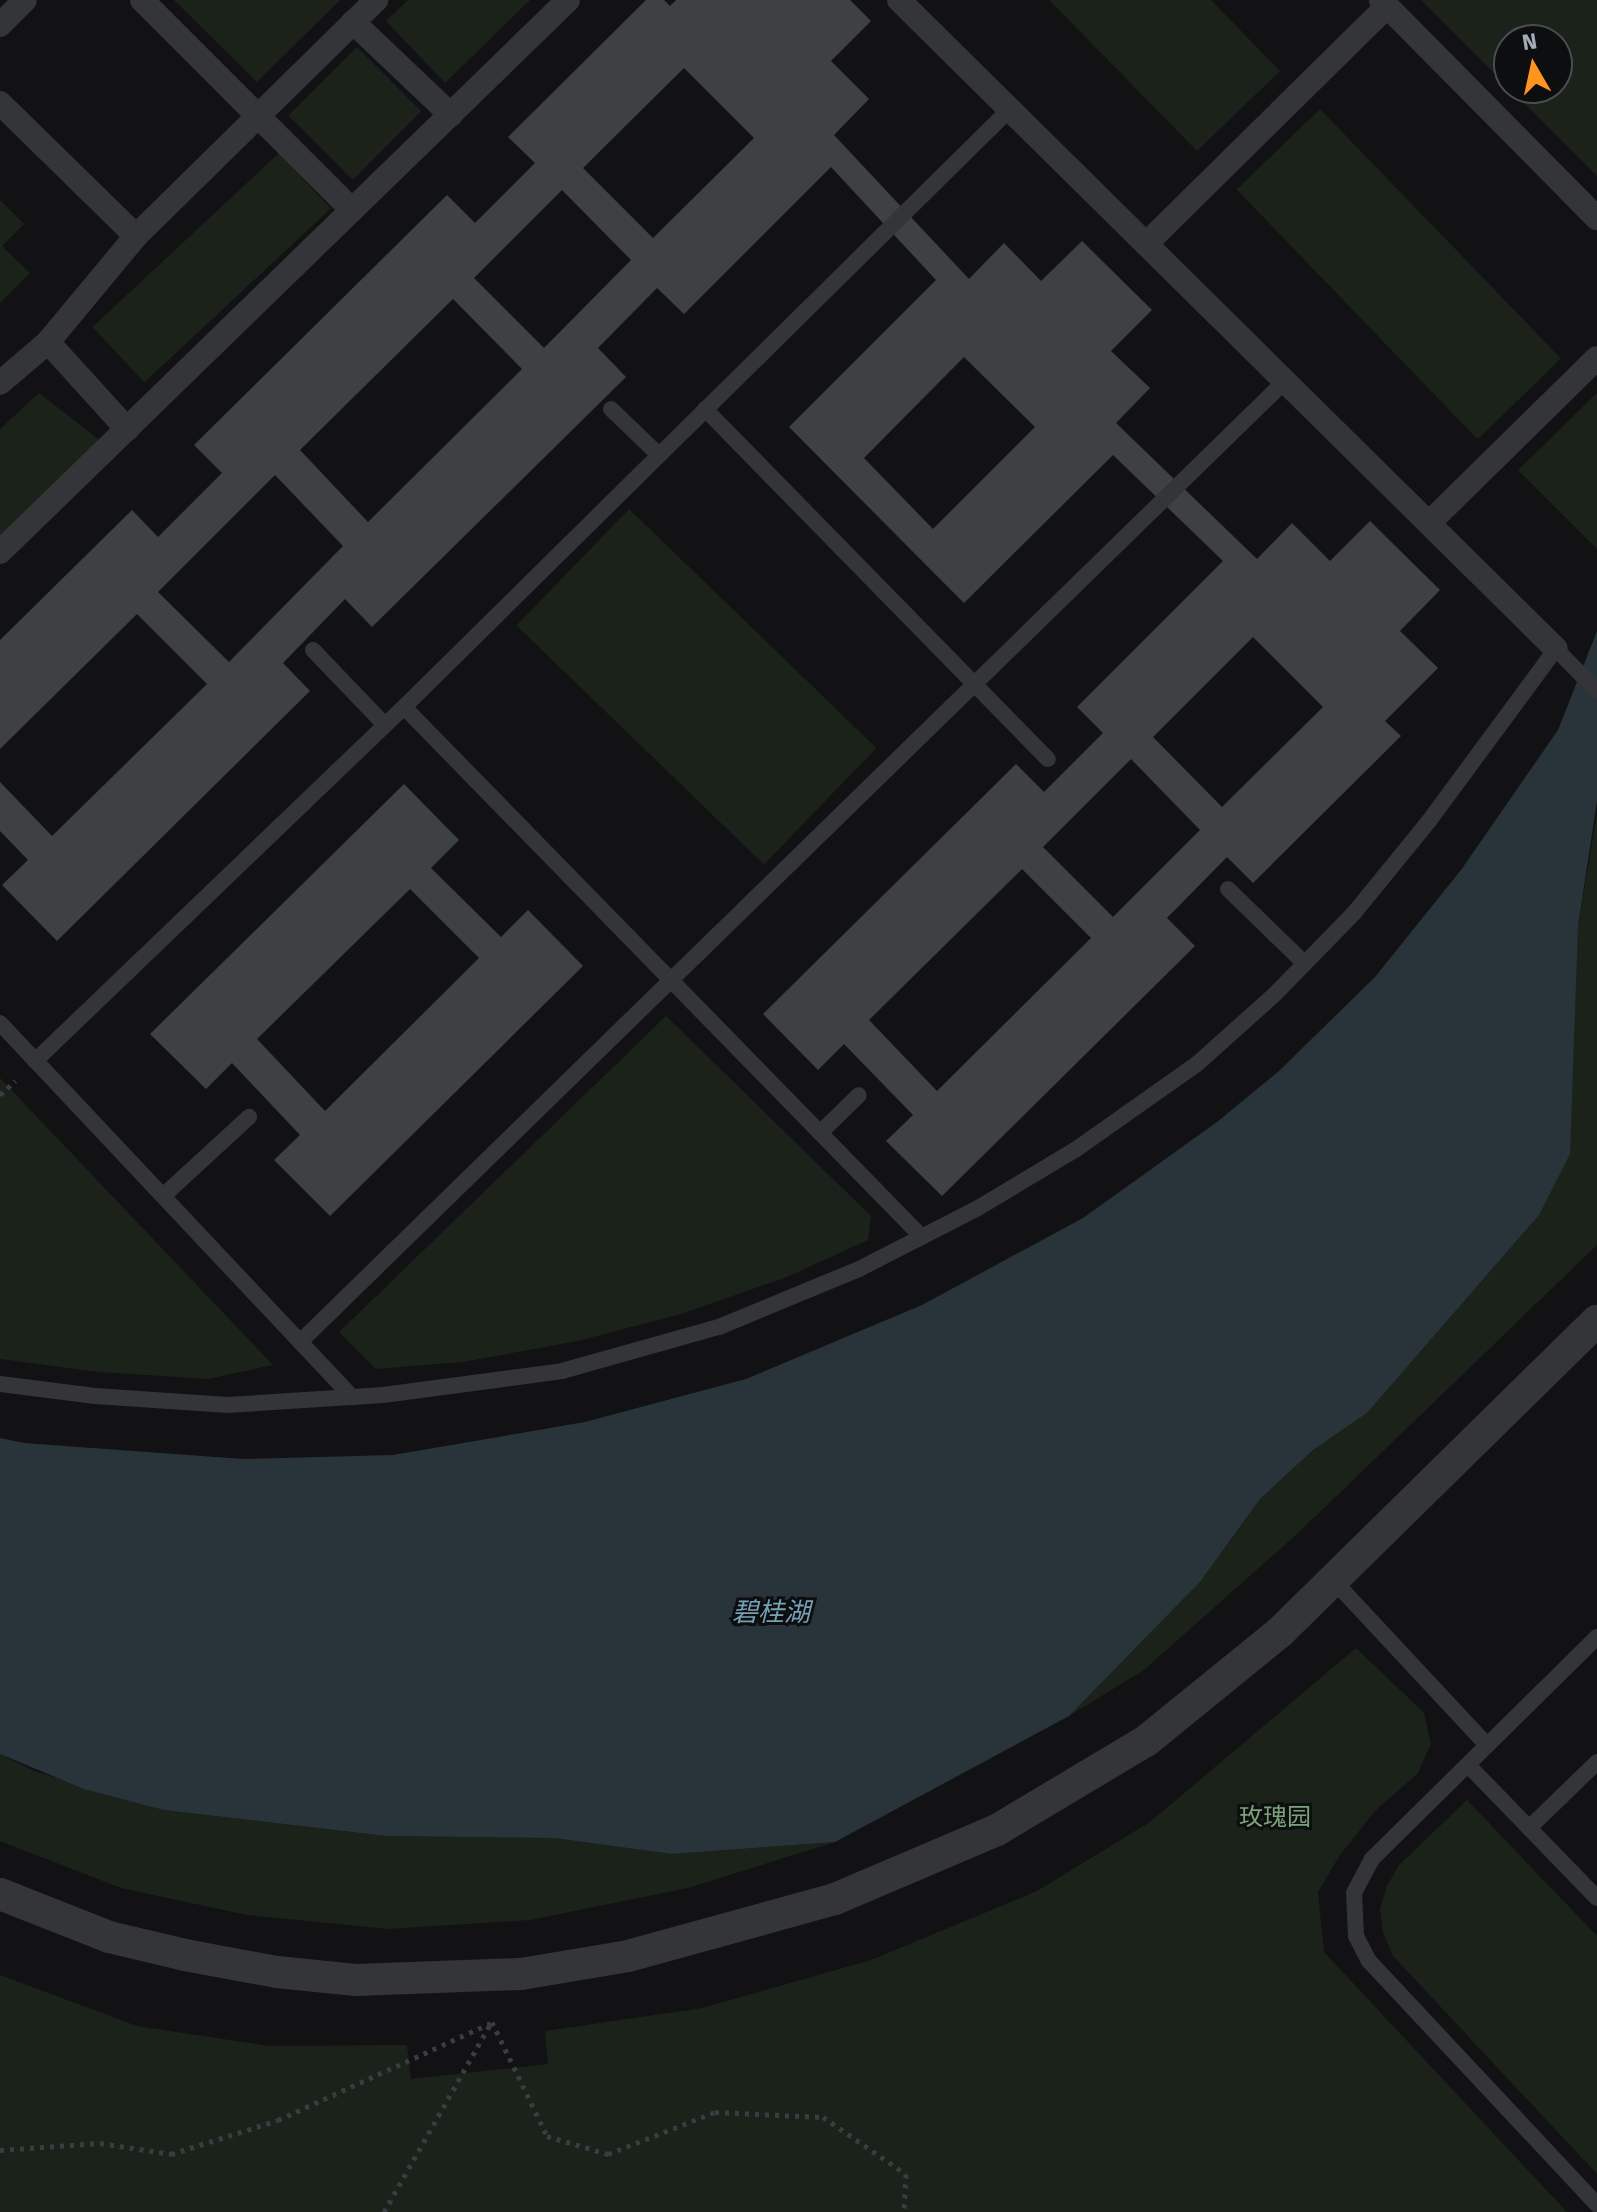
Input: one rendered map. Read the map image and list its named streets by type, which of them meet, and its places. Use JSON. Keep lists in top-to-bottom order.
{
  "water": ["碧桂湖"],
  "parks": ["玫瑰园"],
  "north": "top"
}
